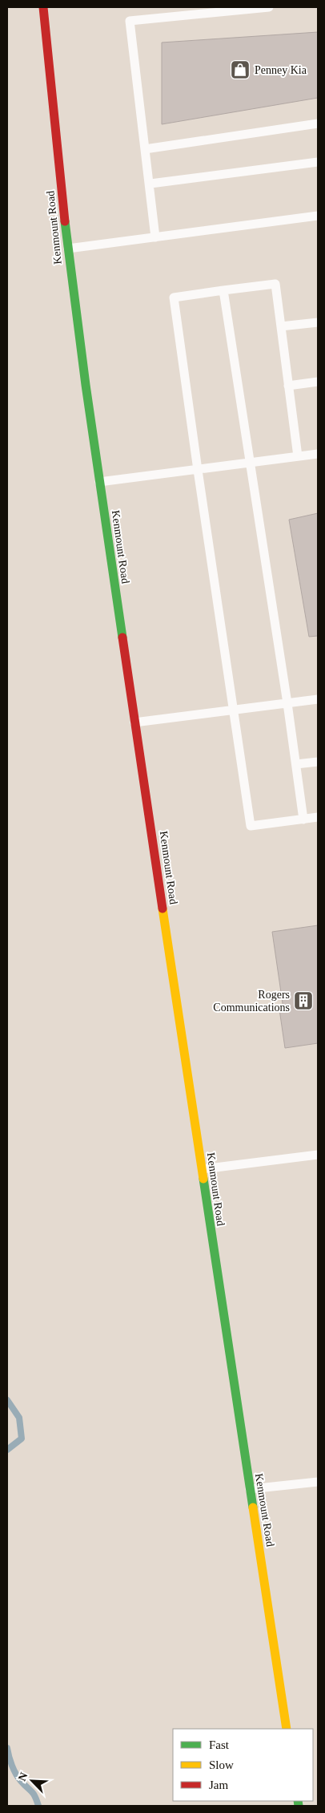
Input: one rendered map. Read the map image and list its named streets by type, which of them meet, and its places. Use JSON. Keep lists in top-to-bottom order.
{
  "streets": {
    "main road": ["Kenmount Road"]
  },
  "places": {
    "shop": ["Penney Kia"],
    "building": ["Rogers Communications"]
  },
  "legend": ["Fast", "Slow", "Jam"],
  "north": "top left"
}
